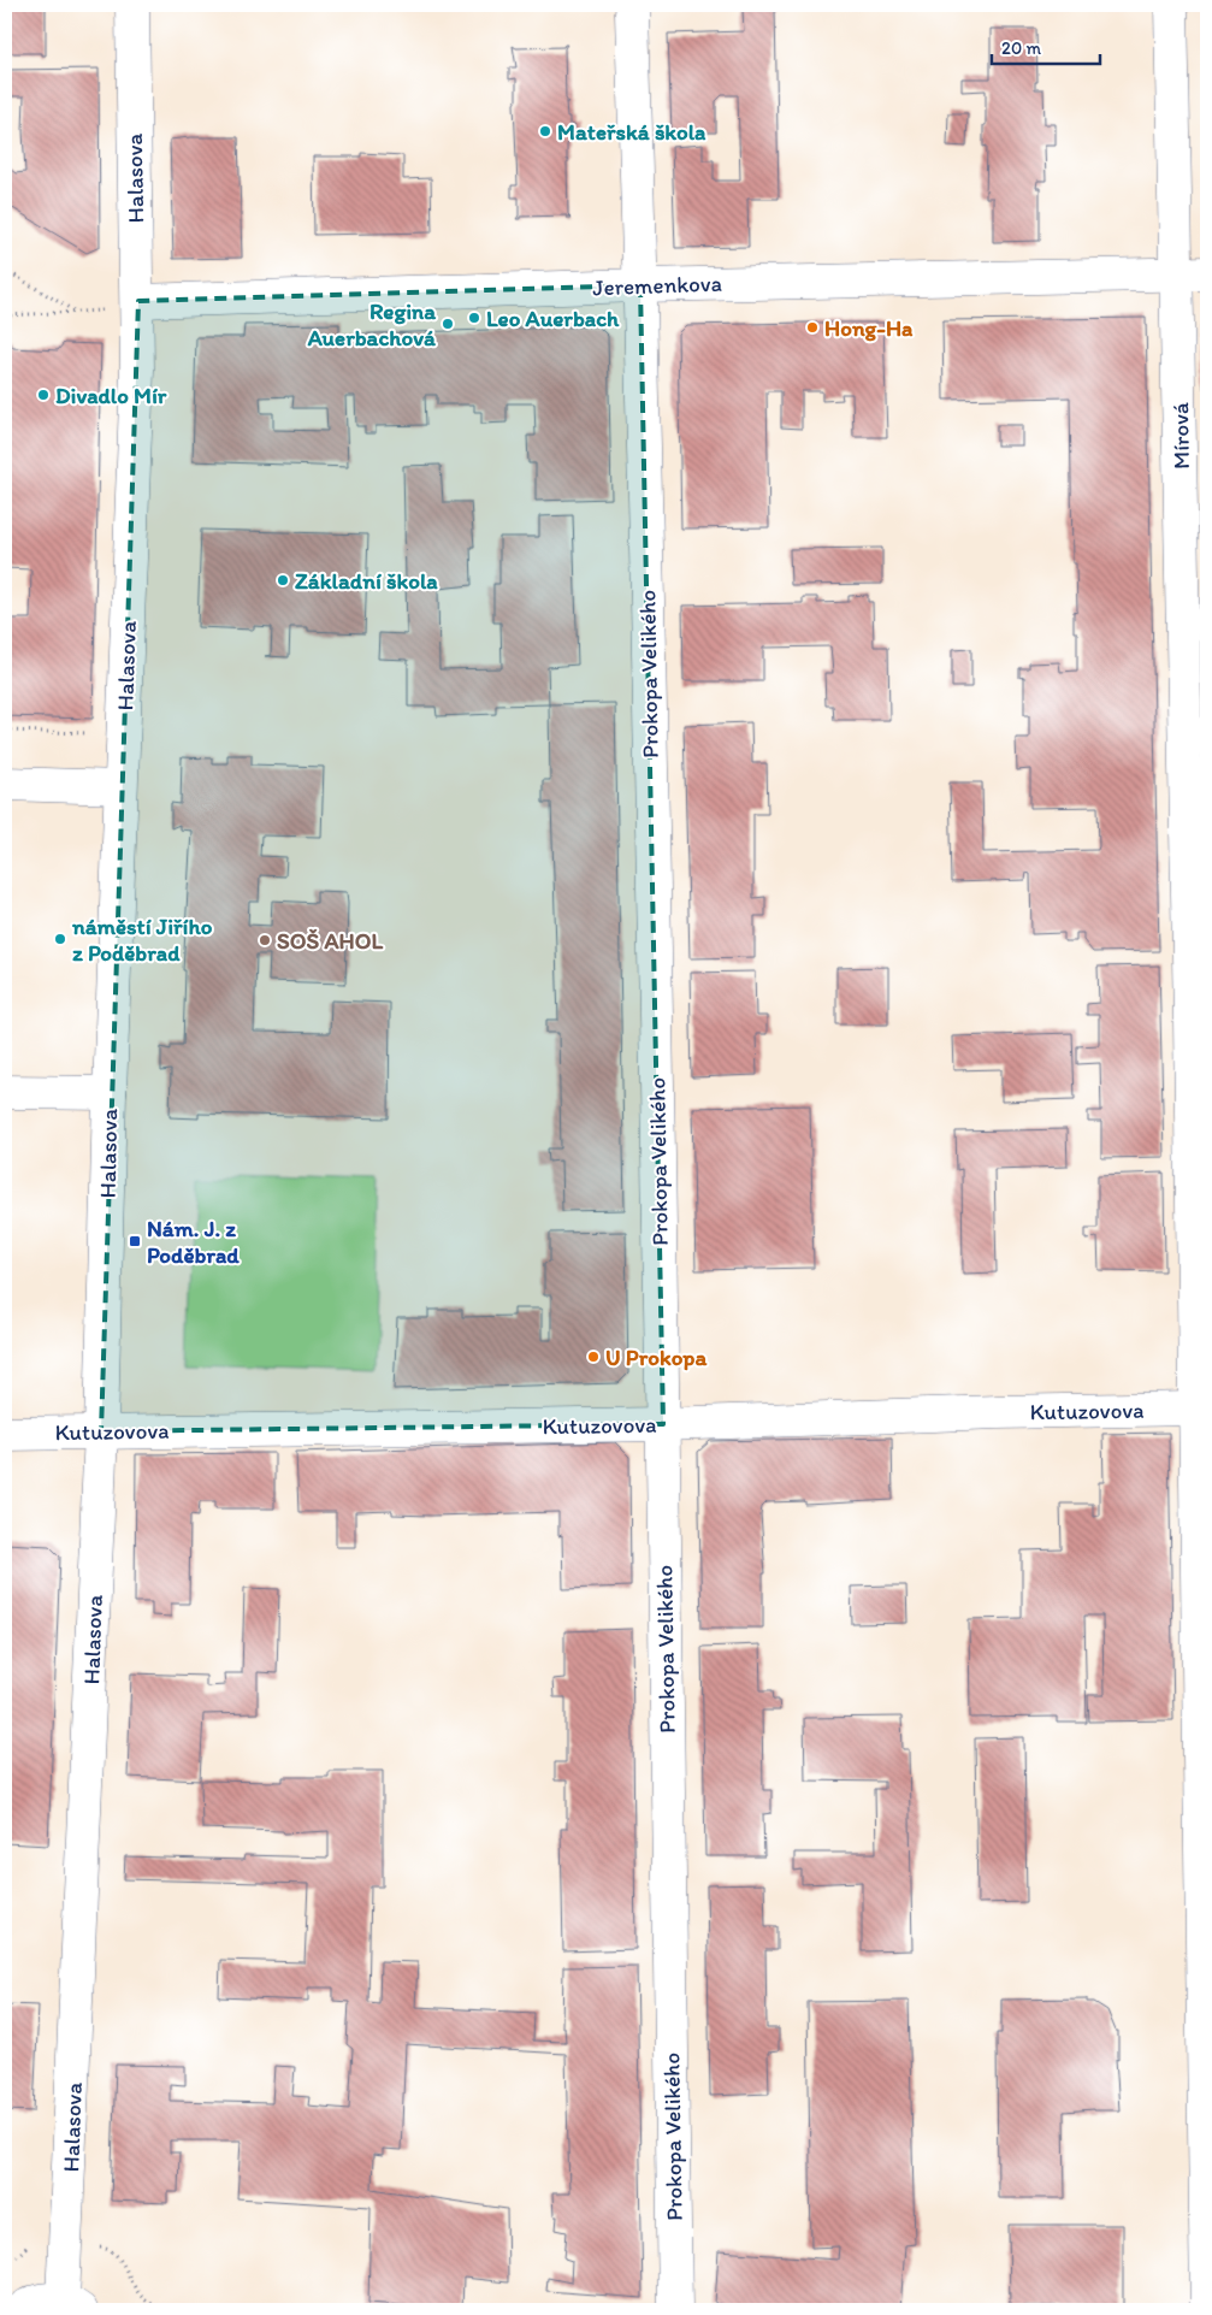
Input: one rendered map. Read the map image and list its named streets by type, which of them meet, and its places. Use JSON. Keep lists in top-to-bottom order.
{
  "streets": {
    "street": [
      "Halasova",
      "Jeremenkova",
      "Mírová",
      "Prokopa Velikého",
      "Kutuzovova"
    ]
  },
  "crossings": [
    ["Halasova", "Jeremenkova"],
    ["Halasova", "Kutuzovova"],
    ["Jeremenkova", "Mírová"],
    ["Jeremenkova", "Prokopa Velikého"],
    ["Mírová", "Kutuzovova"],
    ["Prokopa Velikého", "Kutuzovova"]
  ],
  "places": {
    "other": [
      "Mateřská škola",
      "Leo Auerbach",
      "Regina Auerbachová",
      "Hong-Ha",
      "Divadlo Mír",
      "Základní škola",
      "náměstí Jiřího z Poděbrad",
      "SOŠ AHOL",
      "U Prokopa"
    ],
    "transit": ["Nám. J. z Poděbrad"]
  },
  "scale_bar": "20 m"
}
